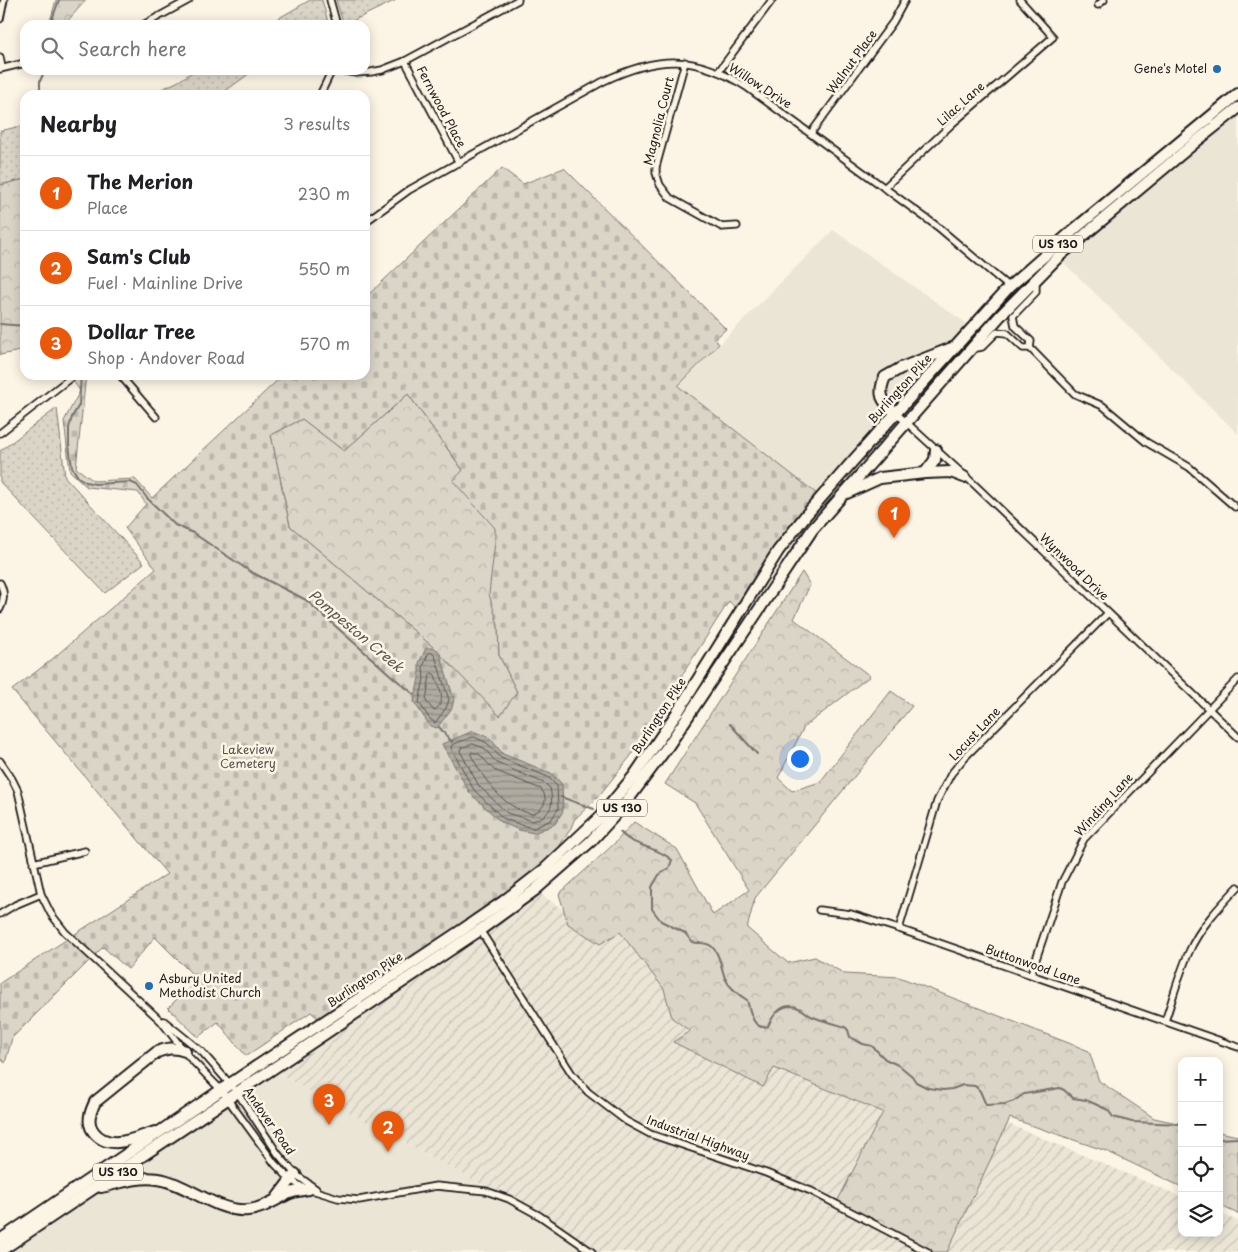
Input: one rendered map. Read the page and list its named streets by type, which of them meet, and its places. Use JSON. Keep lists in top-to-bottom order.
{
  "streets": {
    "highway": ["US 130", "Burlington Pike"],
    "street": [
      "Walnut Place",
      "Willow Drive",
      "Lilac Lane",
      "Fernwood Place",
      "Magnolia Court",
      "Wynwood Drive",
      "Locust Lane",
      "Winding Lane",
      "Buttonwood Lane",
      "Andover Road",
      "Industrial Highway"
    ]
  },
  "crossings": [
    ["Walnut Place", "Willow Drive"],
    ["Willow Drive", "Lilac Lane"],
    ["Willow Drive", "Fernwood Place"],
    ["Willow Drive", "Magnolia Court"],
    ["Willow Drive", "Burlington Pike"],
    ["Burlington Pike", "Wynwood Drive"],
    ["Burlington Pike", "Andover Road"],
    ["Burlington Pike", "Industrial Highway"],
    ["Wynwood Drive", "Locust Lane"],
    ["Wynwood Drive", "Winding Lane"],
    ["Locust Lane", "Buttonwood Lane"],
    ["Winding Lane", "Buttonwood Lane"]
  ],
  "water": ["Pompeston Creek"],
  "parks": ["Lakeview Cemetery"],
  "places": ["Gene's Motel", "Asbury United Methodist Church"],
  "page": {
    "search": "Search here",
    "heading": ["Nearby", "3 results"],
    "list": [
      {
        "mark": "1",
        "name": "The Merion",
        "note": "Place",
        "value": "230 m"
      },
      {
        "mark": "2",
        "name": "Sam's Club",
        "note": "Fuel · Mainline Drive",
        "value": "550 m"
      },
      {
        "mark": "3",
        "name": "Dollar Tree",
        "note": "Shop · Andover Road",
        "value": "570 m"
      }
    ],
    "pins": ["1", "3", "2"],
    "map_buttons": ["+", "−"]
  }
}
